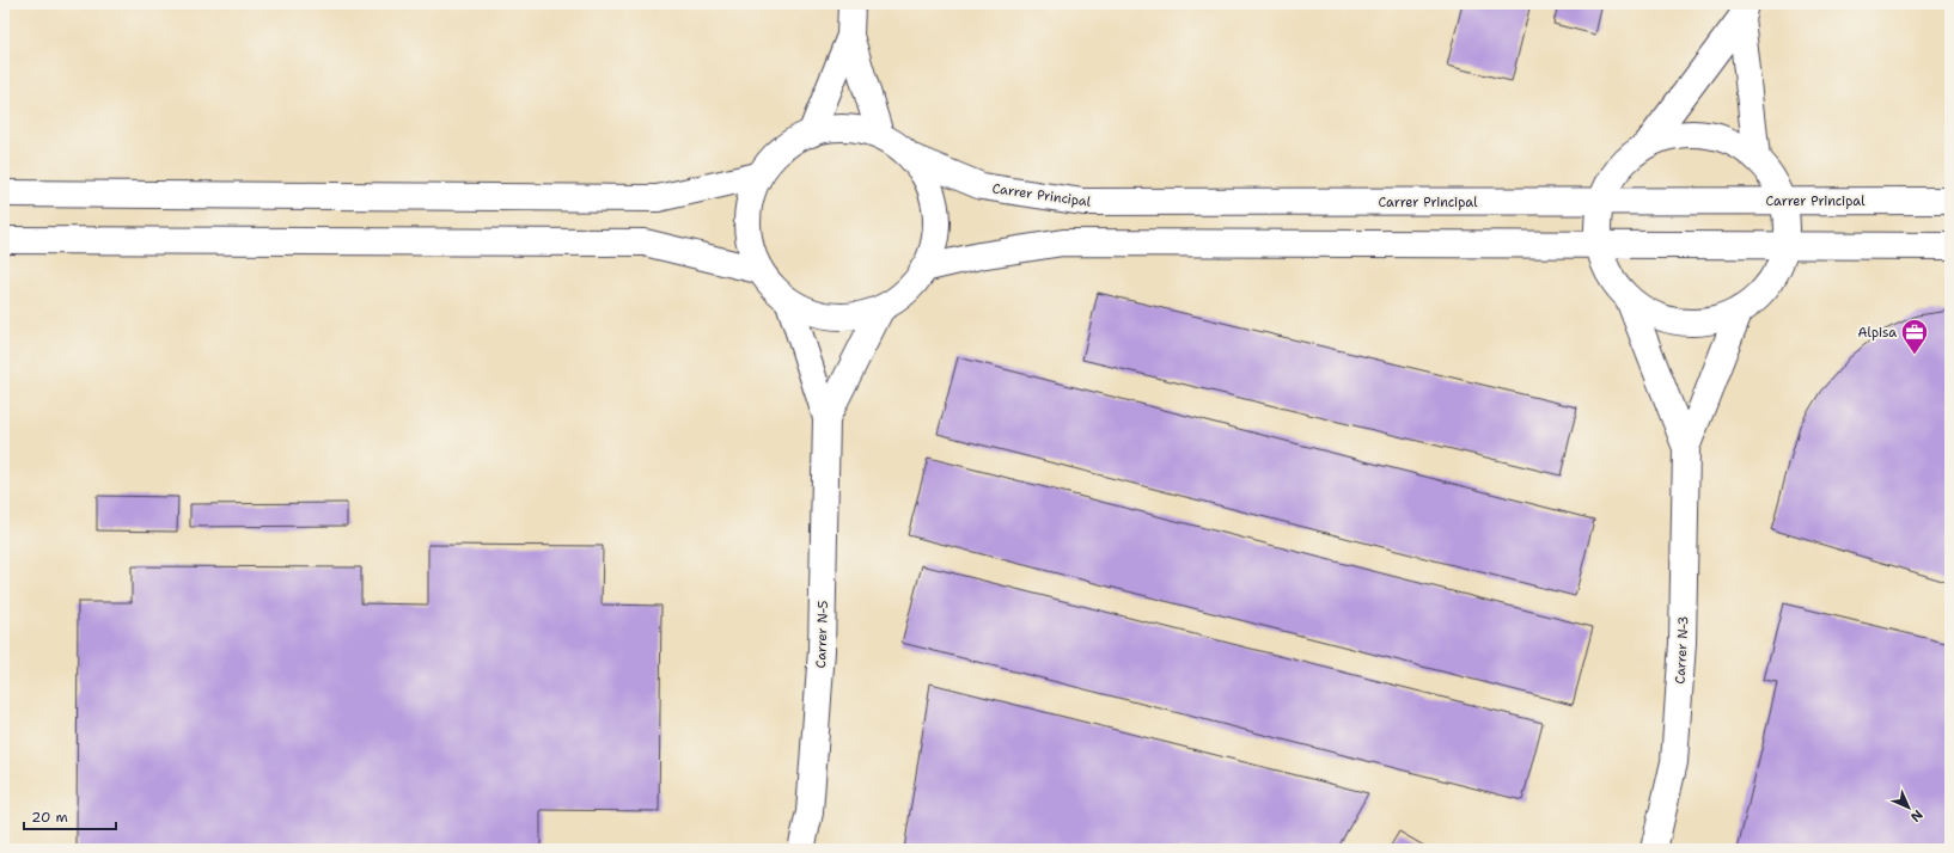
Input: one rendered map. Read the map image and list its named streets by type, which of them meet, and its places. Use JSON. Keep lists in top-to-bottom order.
{
  "streets": {
    "street": ["Carrer Principal", "Carrer N-5", "Carrer N-3"]
  },
  "places": {
    "office": ["Alpisa"]
  },
  "scale_bar": "20 m",
  "north": "bottom right"
}
